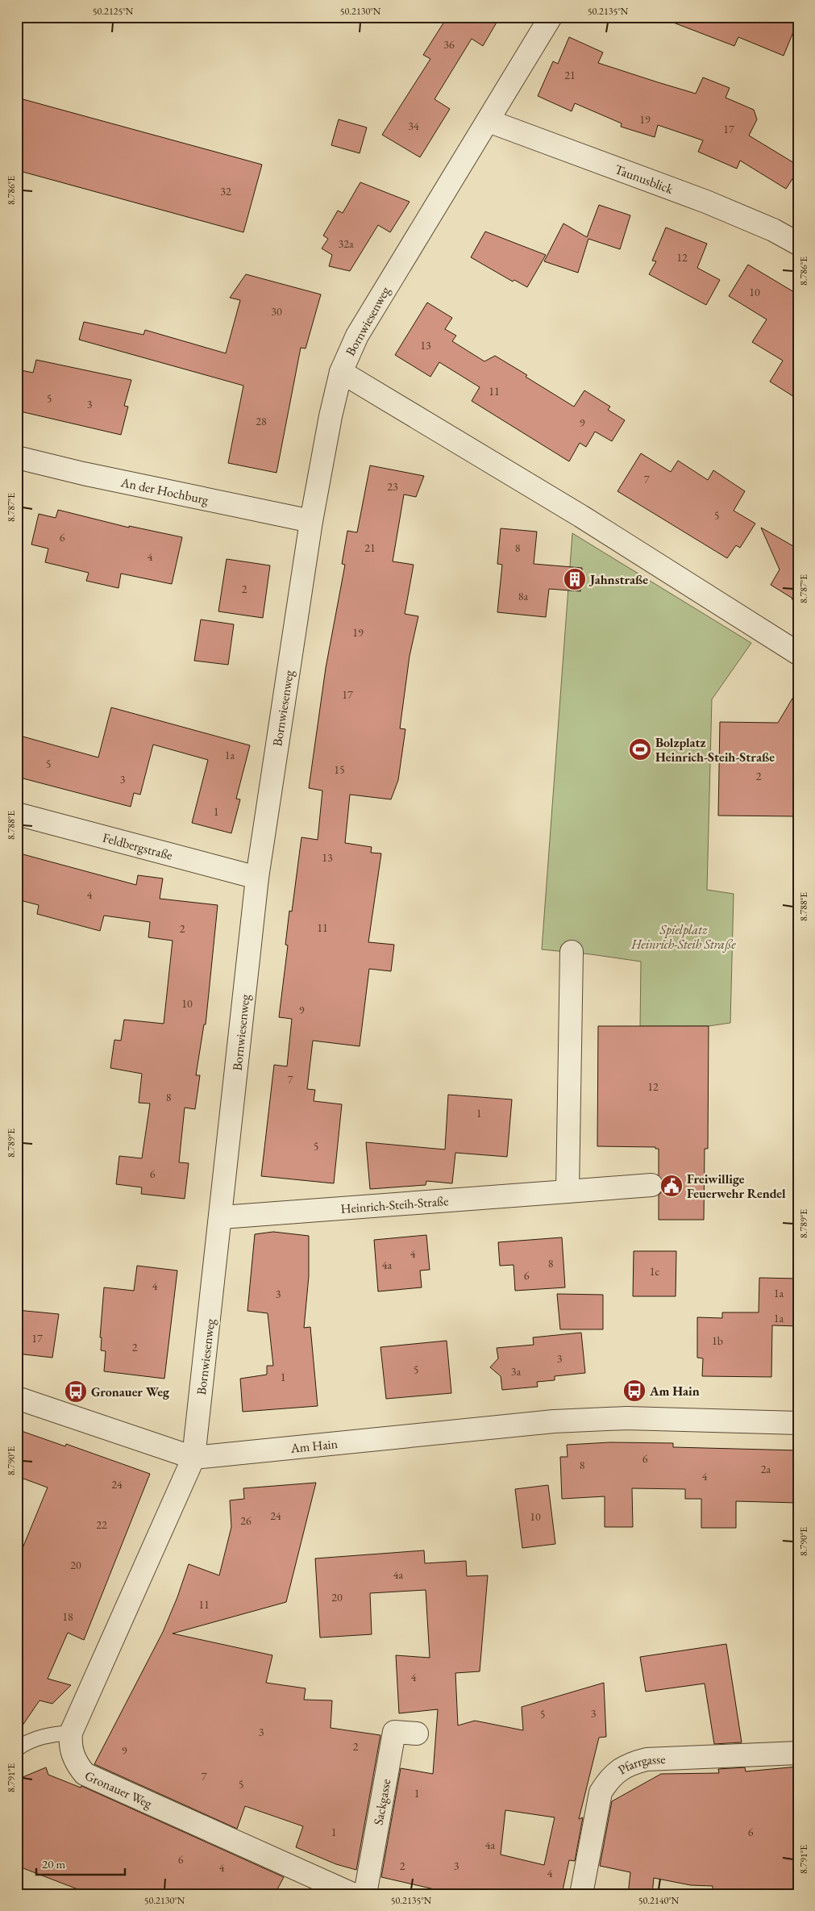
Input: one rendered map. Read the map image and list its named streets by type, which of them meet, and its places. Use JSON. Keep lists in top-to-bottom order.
{
  "streets": {
    "street": [
      "Taunusblick",
      "Bornwiesenweg",
      "An der Hochburg",
      "Feldbergstraße",
      "Heinrich-Steih-Straße",
      "Am Hain",
      "Pfarrgasse",
      "Gronauer Weg",
      "Sackgasse"
    ]
  },
  "crossings": [
    ["Taunusblick", "Bornwiesenweg"],
    ["Bornwiesenweg", "An der Hochburg"],
    ["Bornwiesenweg", "Feldbergstraße"],
    ["Bornwiesenweg", "Heinrich-Steih-Straße"],
    ["Bornwiesenweg", "Am Hain"],
    ["Bornwiesenweg", "Gronauer Weg"],
    ["Am Hain", "Gronauer Weg"]
  ],
  "parks": ["Spielplatz Heinrich-Steih Straße"],
  "places": {
    "building": ["Jahnstraße"],
    "sports": ["Bolzplatz Heinrich-Steih-Straße"],
    "public building": ["Freiwillige Feuerwehr Rendel"],
    "bus stop": ["Am Hain", "Gronauer Weg"]
  },
  "house_numbers": [
    "36",
    "21",
    "19",
    "34",
    "17",
    "32",
    "32a",
    "12",
    "10",
    "30",
    "13",
    "11",
    "5",
    "3",
    "28",
    "9",
    "7",
    "23",
    "5",
    "6",
    "21",
    "8",
    "4",
    "2",
    "8a",
    "19",
    "17",
    "1a",
    "5",
    "15",
    "2",
    "3",
    "1",
    "13",
    "4",
    "11",
    "2",
    "10",
    "9",
    "7",
    "12",
    "8",
    "1",
    "5",
    "6",
    "4",
    "8",
    "4a",
    "1c",
    "6",
    "4",
    "1a",
    "3",
    "1a",
    "17",
    "1b",
    "2",
    "3",
    "5",
    "3a",
    "1",
    "6",
    "8",
    "2a",
    "4",
    "24",
    "24",
    "10",
    "26",
    "22",
    "20",
    "4a",
    "20",
    "11",
    "18",
    "4",
    "3",
    "5",
    "3",
    "2",
    "9",
    "7",
    "5",
    "1",
    "1",
    "6",
    "4a",
    "6",
    "2",
    "3",
    "4",
    "4"
  ],
  "scale_bar": "20 m",
  "coordinates": [
    "50.2125°N",
    "50.2130°N",
    "50.2135°N",
    "8.786°E",
    "8.787°E",
    "8.788°E",
    "8.789°E",
    "8.790°E",
    "8.791°E",
    "50.2140°N"
  ]
}
